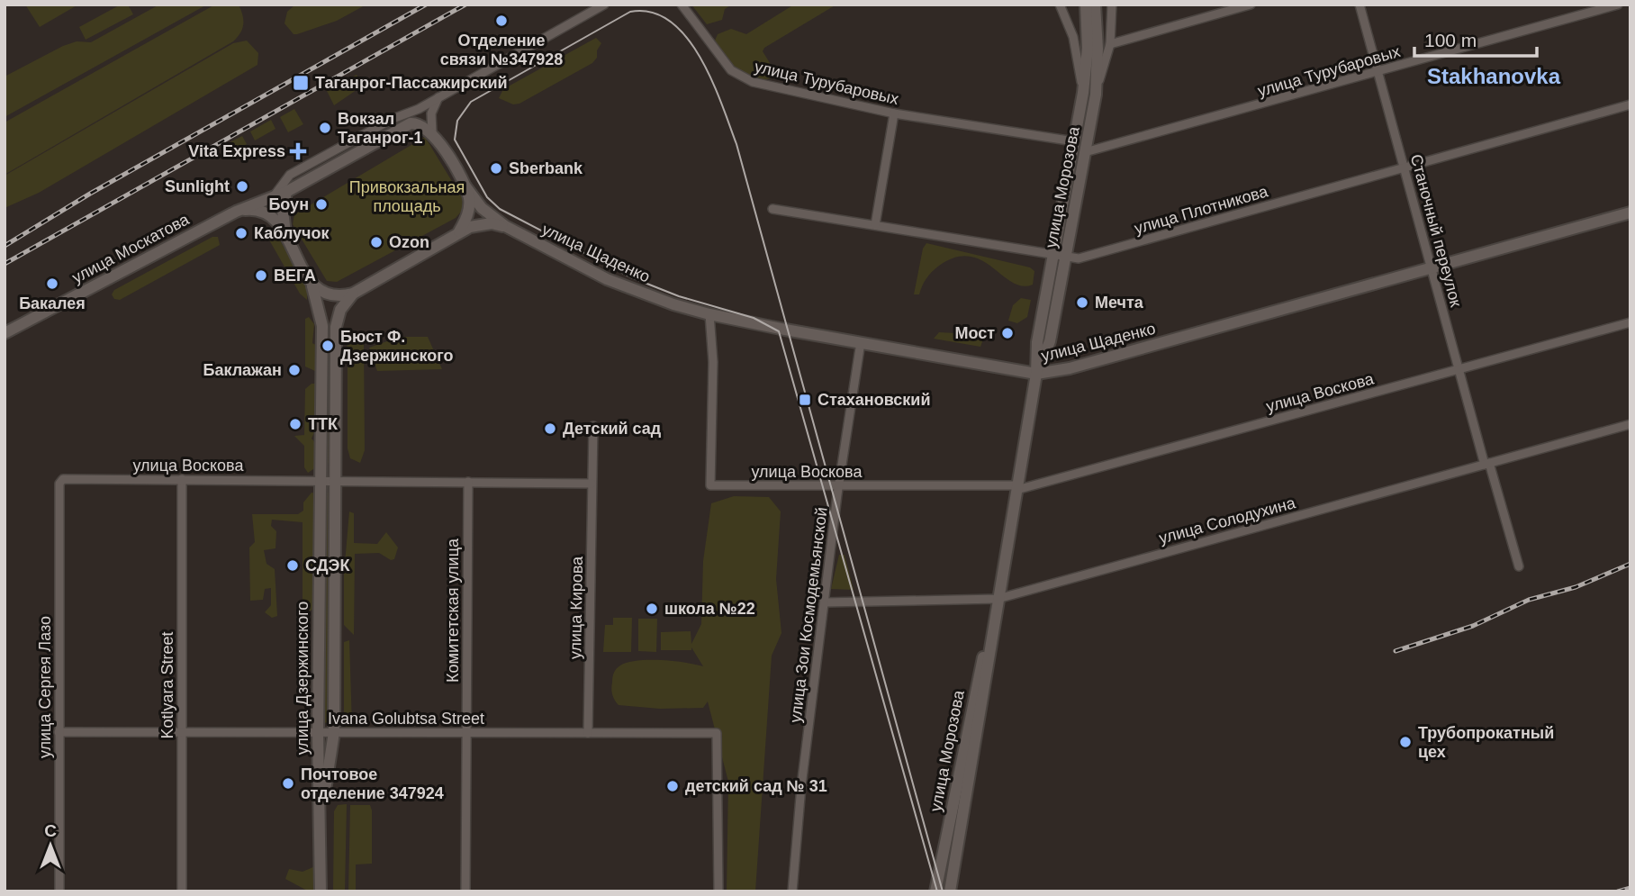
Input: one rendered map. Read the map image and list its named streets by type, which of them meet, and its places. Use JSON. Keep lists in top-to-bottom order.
{
  "streets": {
    "main road": [
      "улица Морозова",
      "улица Москатова",
      "улица Щаденко",
      "улица Дзержинского"
    ],
    "street": [
      "улица Турубаровых",
      "улица Плотникова",
      "Станочный переулок",
      "улица Воскова",
      "улица Солодухина",
      "улица Кирова",
      "Комитетская улица",
      "улица Зои Космодемьянской",
      "Kotlyara Street",
      "улица Сергея Лазо",
      "Ivana Golubtsa Street"
    ]
  },
  "crossings": [
    ["улица Турубаровых", "улица Морозова"],
    ["улица Турубаровых", "Станочный переулок"],
    ["улица Морозова", "улица Плотникова"],
    ["улица Морозова", "улица Щаденко"],
    ["улица Морозова", "улица Воскова"],
    ["улица Морозова", "улица Солодухина"],
    ["улица Плотникова", "Станочный переулок"],
    ["Станочный переулок", "улица Щаденко"],
    ["Станочный переулок", "улица Воскова"],
    ["Станочный переулок", "улица Солодухина"],
    ["улица Москатова", "улица Щаденко"],
    ["улица Москатова", "улица Дзержинского"],
    ["улица Щаденко", "улица Воскова"],
    ["улица Щаденко", "улица Зои Космодемьянской"],
    ["улица Щаденко", "улица Дзержинского"],
    ["улица Воскова", "улица Зои Космодемьянской"],
    ["улица Воскова", "улица Дзержинского"],
    ["улица Воскова", "Kotlyara Street"],
    ["улица Воскова", "улица Сергея Лазо"],
    ["улица Солодухина", "улица Зои Космодемьянской"],
    ["улица Кирова", "Ivana Golubtsa Street"],
    ["Комитетская улица", "Ivana Golubtsa Street"],
    ["улица Дзержинского", "Ivana Golubtsa Street"],
    ["Kotlyara Street", "Ivana Golubtsa Street"],
    ["улица Сергея Лазо", "Ivana Golubtsa Street"]
  ],
  "districts": ["Stakhanovka"],
  "parks": ["Привокзальная площадь"],
  "places": {
    "other": [
      "Отделение связи №347928",
      "Вокзал Таганрог-1",
      "Sberbank",
      "Sunlight",
      "Боун",
      "Каблучок",
      "Ozon",
      "ВЕГА",
      "Бакалея",
      "Мечта",
      "Мост",
      "Бюст Ф. Дзержинского",
      "Баклажан",
      "ТТК",
      "Детский сад",
      "СДЭК",
      "школа №22",
      "Трубопрокатный цех",
      "Почтовое отделение 347924",
      "детский сад № 31"
    ],
    "transit": ["Таганрог-Пассажирский", "Стахановский"],
    "health": ["Vita Express"]
  },
  "scale_bar": "100 m",
  "north": "top"
}
